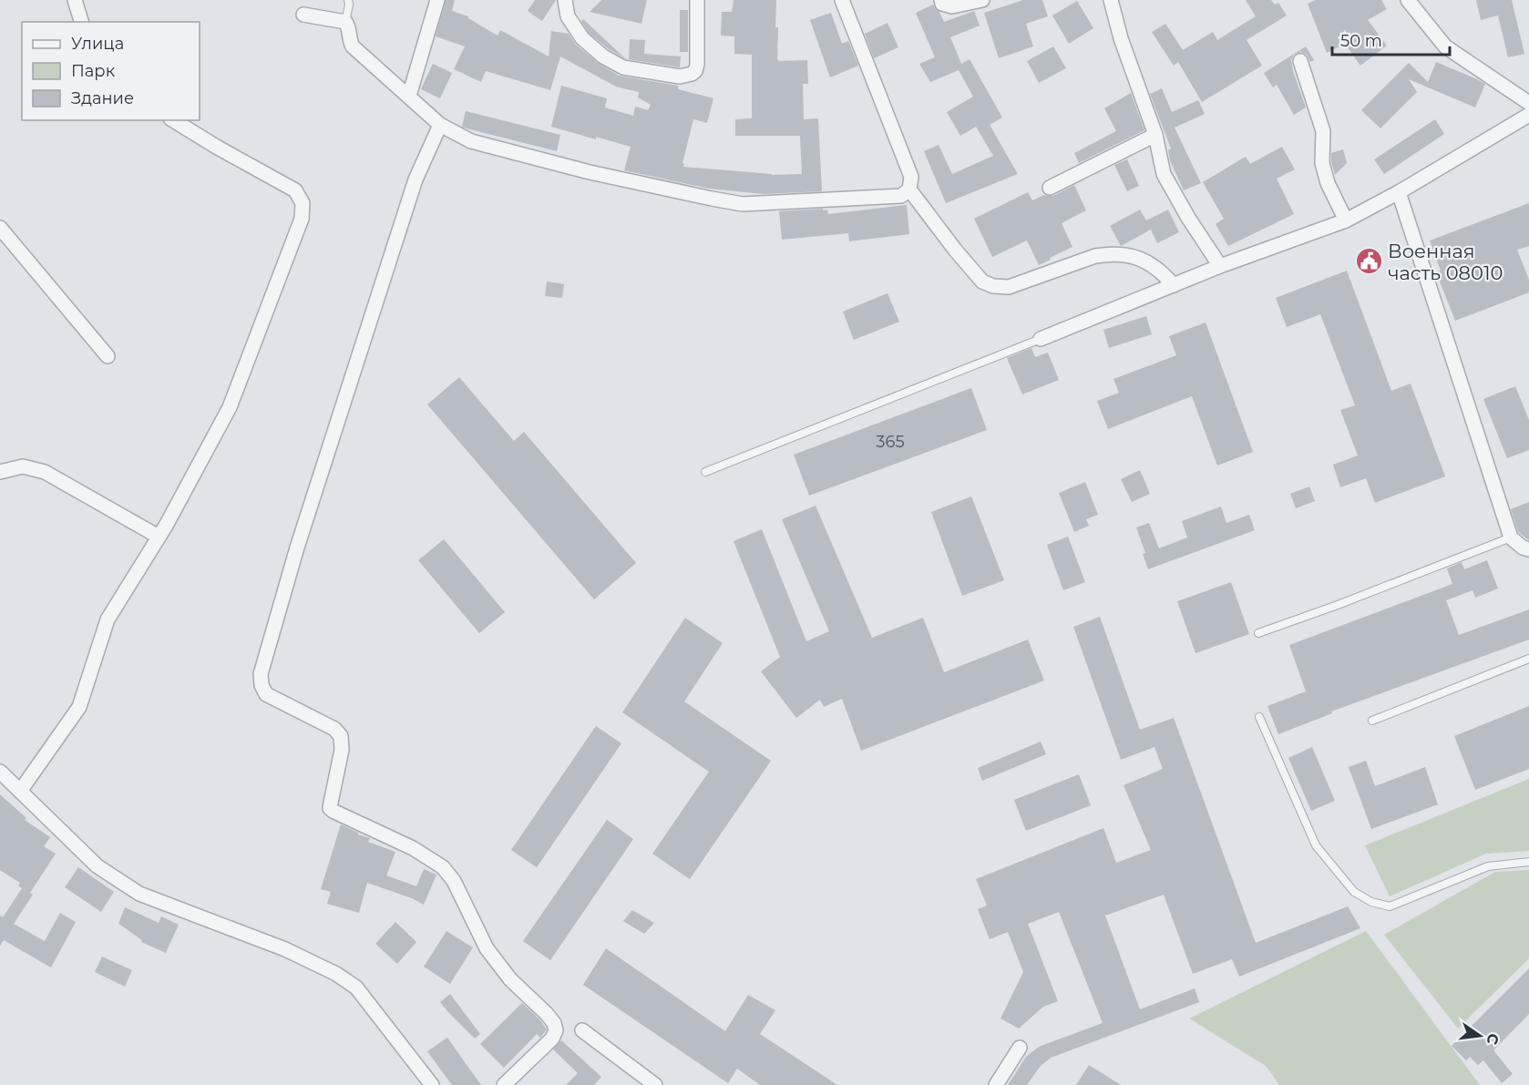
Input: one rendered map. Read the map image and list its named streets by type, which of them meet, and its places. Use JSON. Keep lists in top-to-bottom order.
{
  "places": {
    "public building": ["Военная часть 08010"]
  },
  "house_numbers": ["365"],
  "legend": ["Улица", "Парк", "Здание"],
  "scale_bar": "50 m",
  "north": "right"
}
